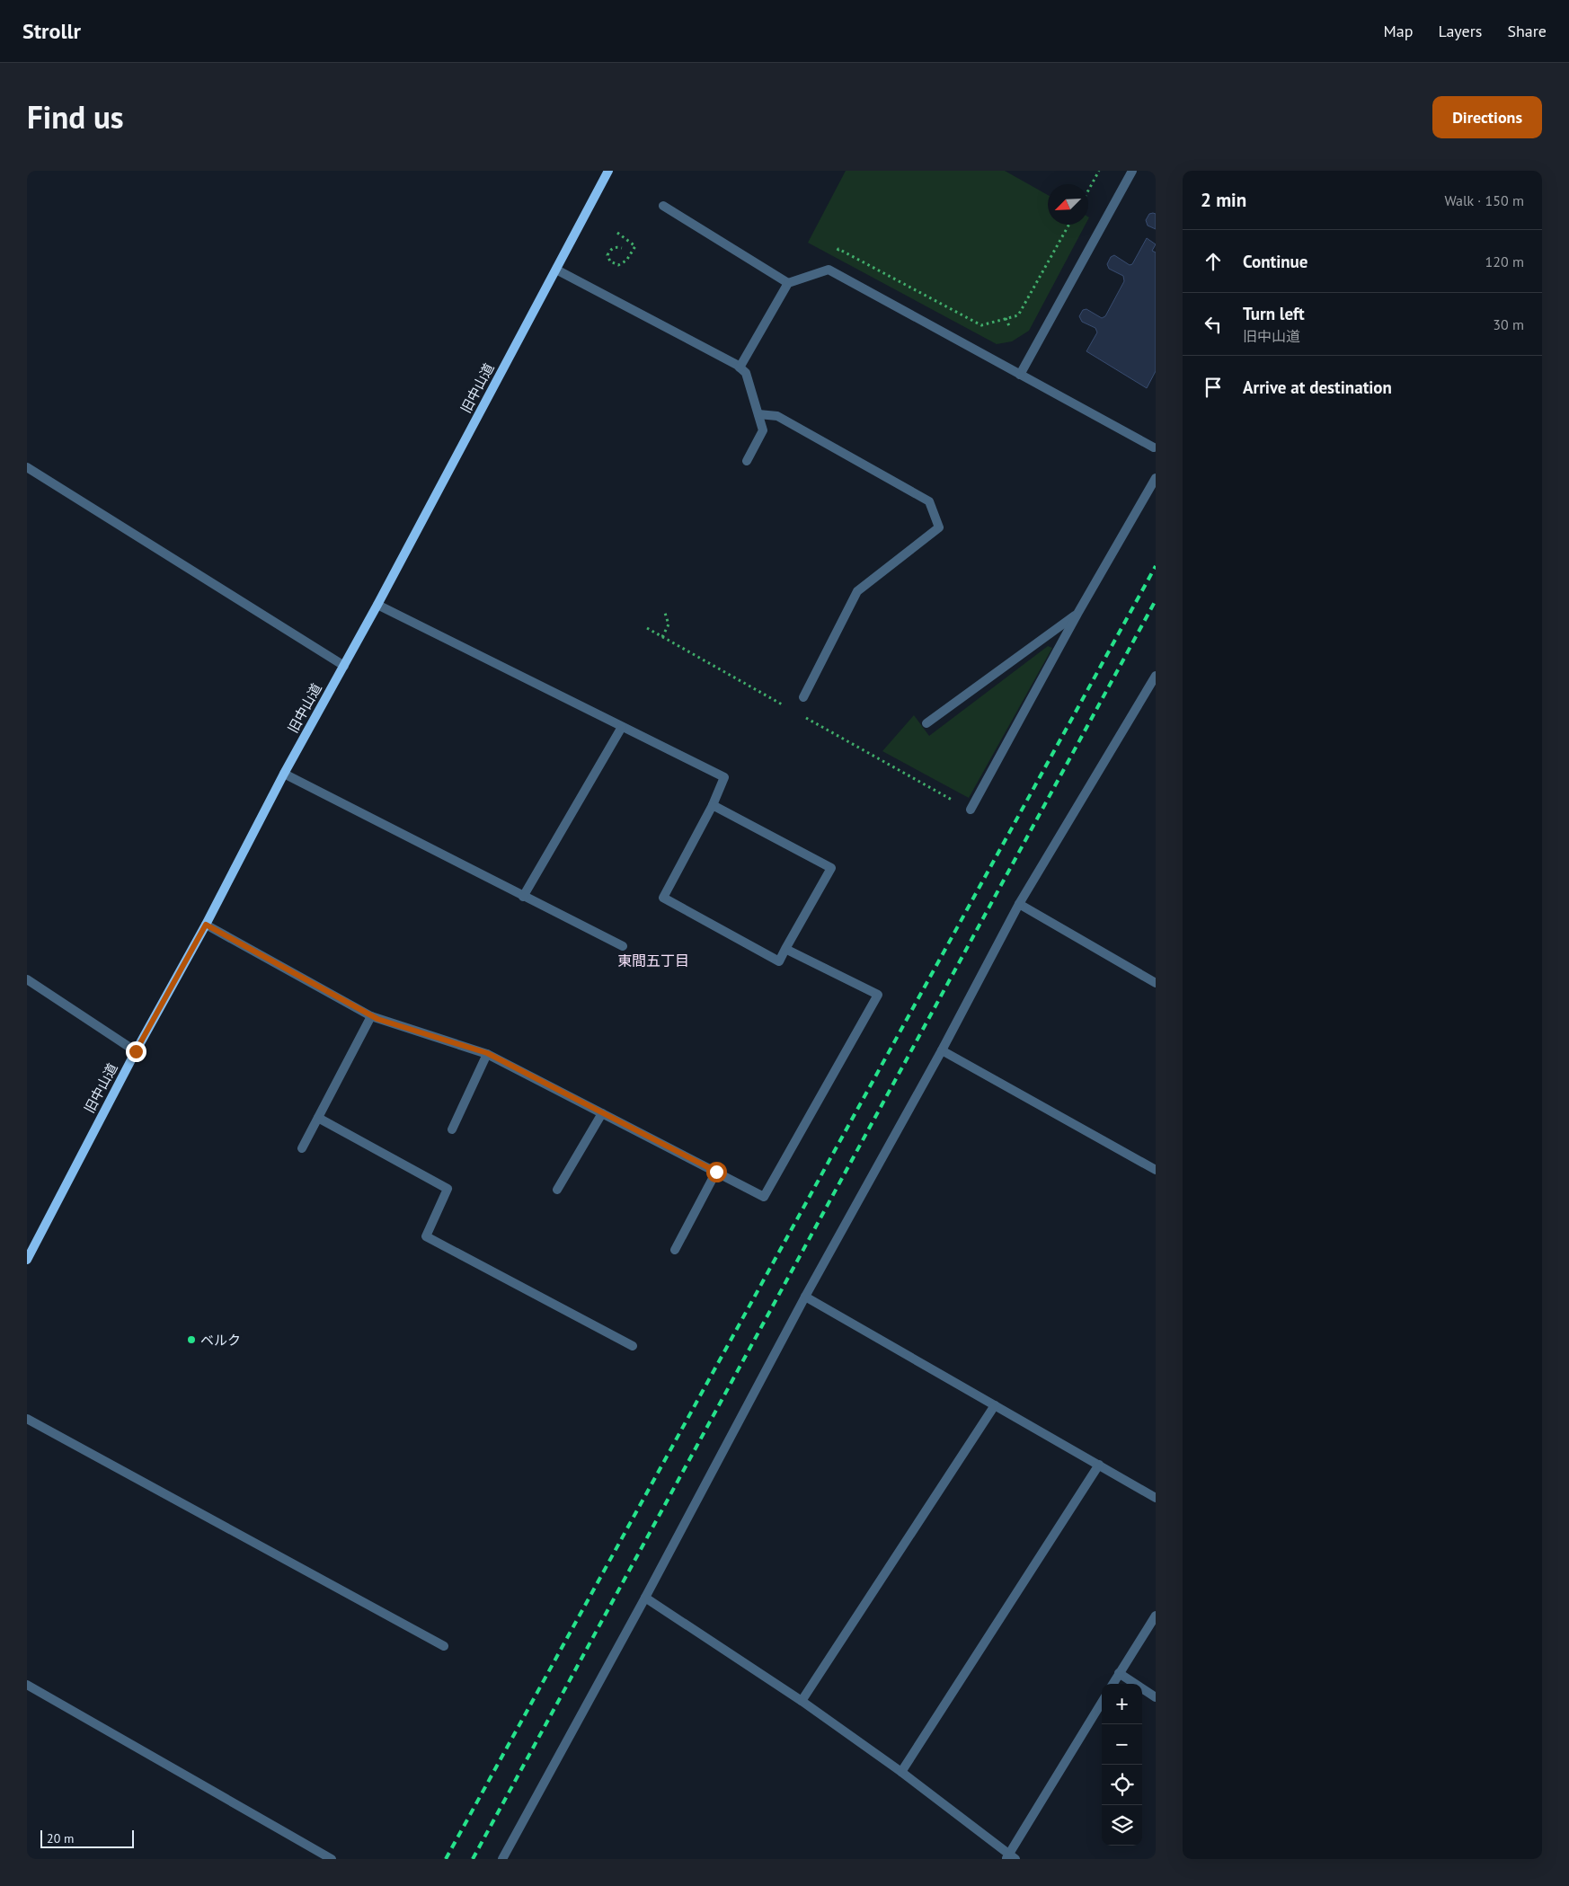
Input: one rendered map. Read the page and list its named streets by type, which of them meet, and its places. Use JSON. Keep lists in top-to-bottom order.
{
  "streets": {
    "main road": ["旧中山道"]
  },
  "districts": ["東間五丁目"],
  "places": ["ベルク"],
  "scale_bar": "20 m",
  "north": "bottom left",
  "page": {
    "header": "Strollr",
    "nav": ["Map", "Layers", "Share"],
    "title": "Find us",
    "buttons": "Directions",
    "heading": ["2 min", "Walk · 150 m"],
    "list": [
      ["Continue", "120 m"],
      ["Turn left", "旧中山道", "30 m"],
      "Arrive at destination"
    ],
    "map_buttons": ["+", "−"],
    "scale": "20 m"
  }
}
